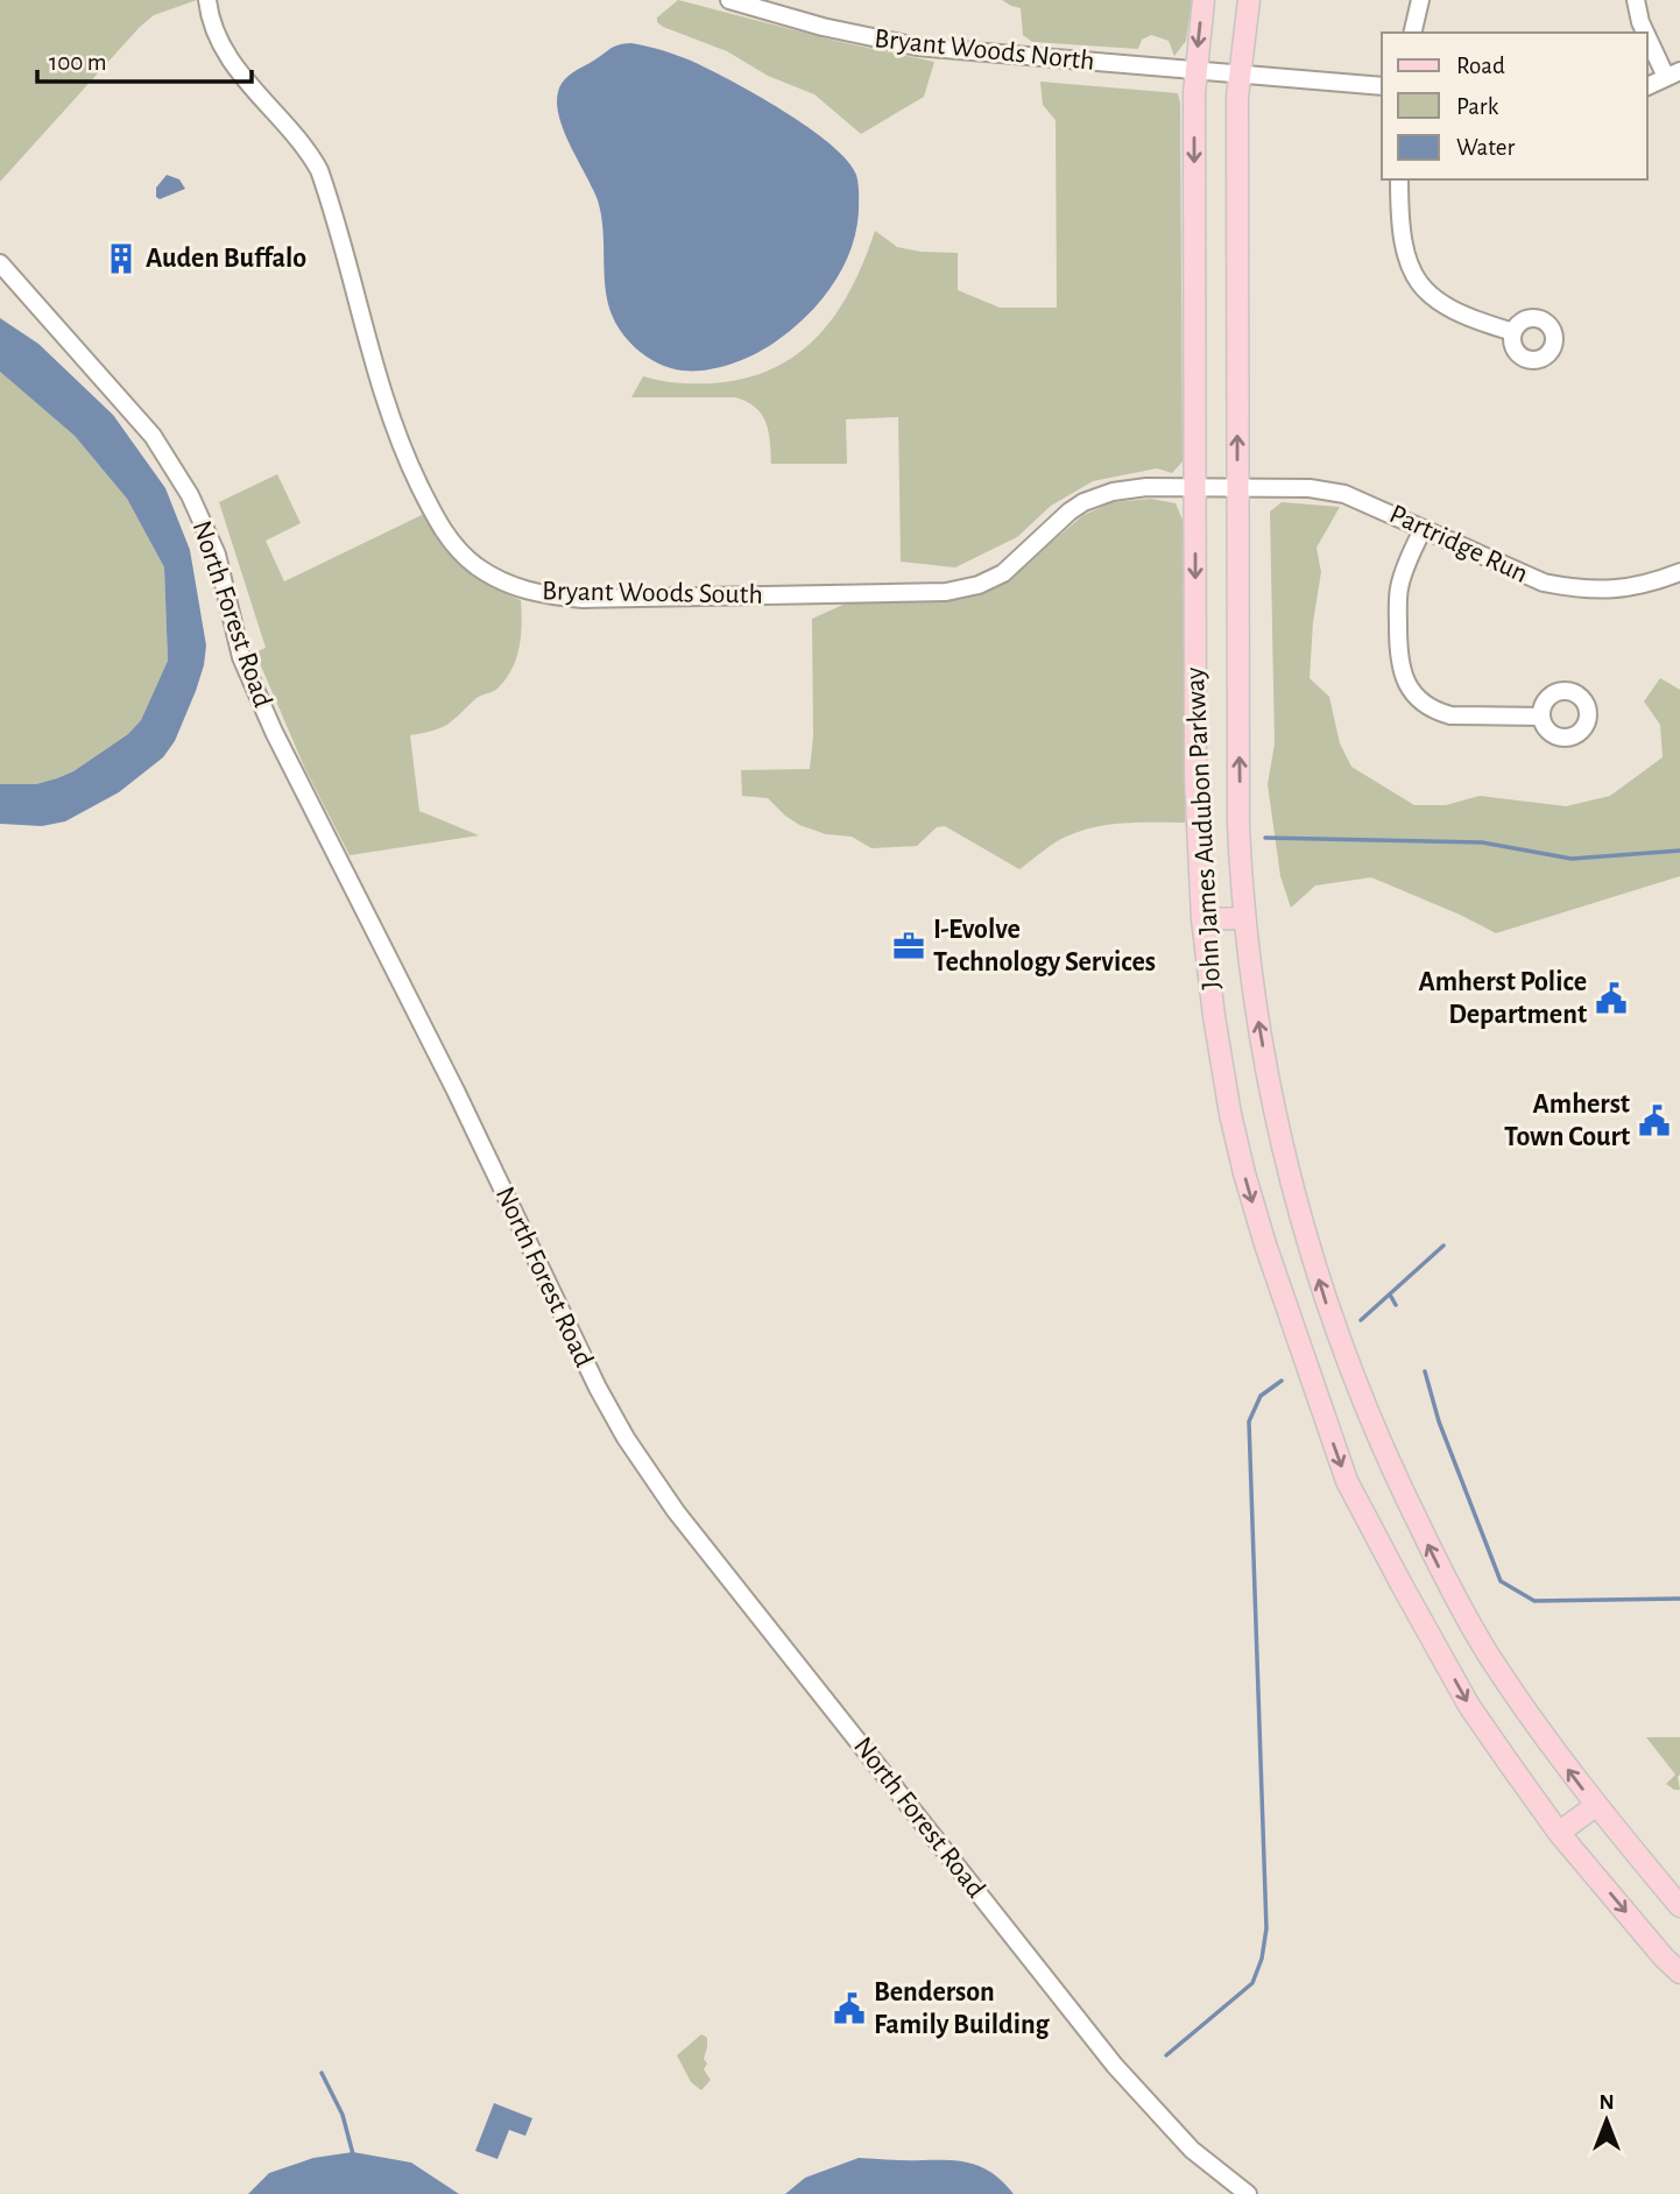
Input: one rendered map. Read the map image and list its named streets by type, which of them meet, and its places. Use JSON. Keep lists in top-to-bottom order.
{
  "streets": {
    "main road": ["John James Audubon Parkway"],
    "street": [
      "Bryant Woods North",
      "Partridge Run",
      "Bryant Woods South",
      "North Forest Road"
    ]
  },
  "crossings": [
    ["Bryant Woods North", "John James Audubon Parkway"],
    ["Partridge Run", "Bryant Woods South"],
    ["Partridge Run", "John James Audubon Parkway"],
    ["Bryant Woods South", "John James Audubon Parkway"]
  ],
  "places": {
    "building": ["Auden Buffalo"],
    "office": ["I-Evolve Technology Services"],
    "public building": ["Amherst Police Department", "Amherst Town Court", "Benderson Family Building"]
  },
  "legend": ["Road", "Park", "Water"],
  "scale_bar": "100 m",
  "north": "top"
}
